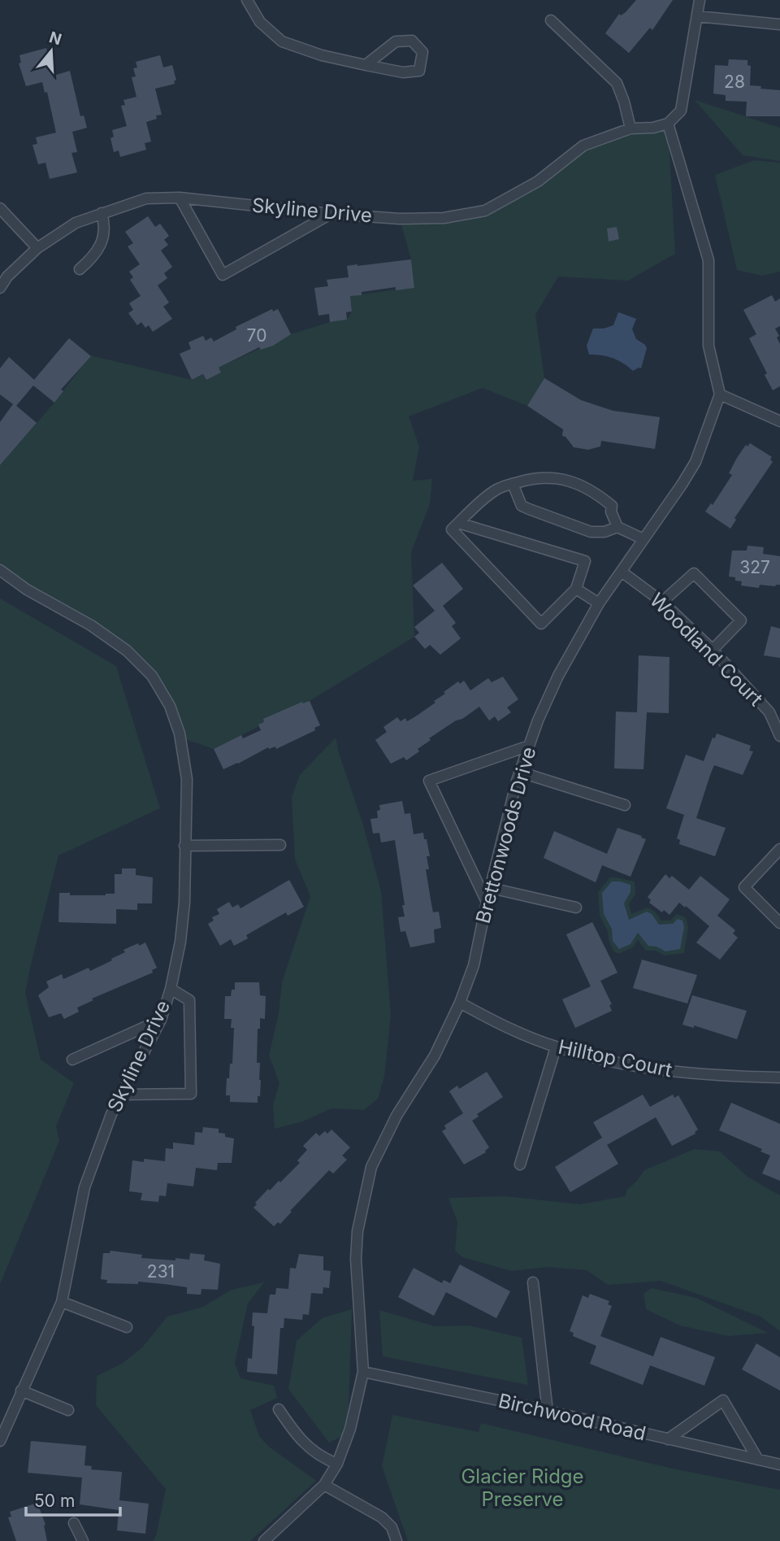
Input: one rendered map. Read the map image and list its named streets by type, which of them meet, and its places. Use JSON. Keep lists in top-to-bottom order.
{
  "streets": {
    "street": [
      "Skyline Drive",
      "Woodland Court",
      "Brettonwoods Drive",
      "Hilltop Court",
      "Birchwood Road"
    ]
  },
  "crossings": [
    ["Woodland Court", "Brettonwoods Drive"],
    ["Brettonwoods Drive", "Hilltop Court"],
    ["Brettonwoods Drive", "Birchwood Road"]
  ],
  "parks": ["Glacier Ridge Preserve"],
  "house_numbers": [
    "28",
    "70",
    "327",
    "231"
  ],
  "scale_bar": "50 m",
  "north": "top"
}
